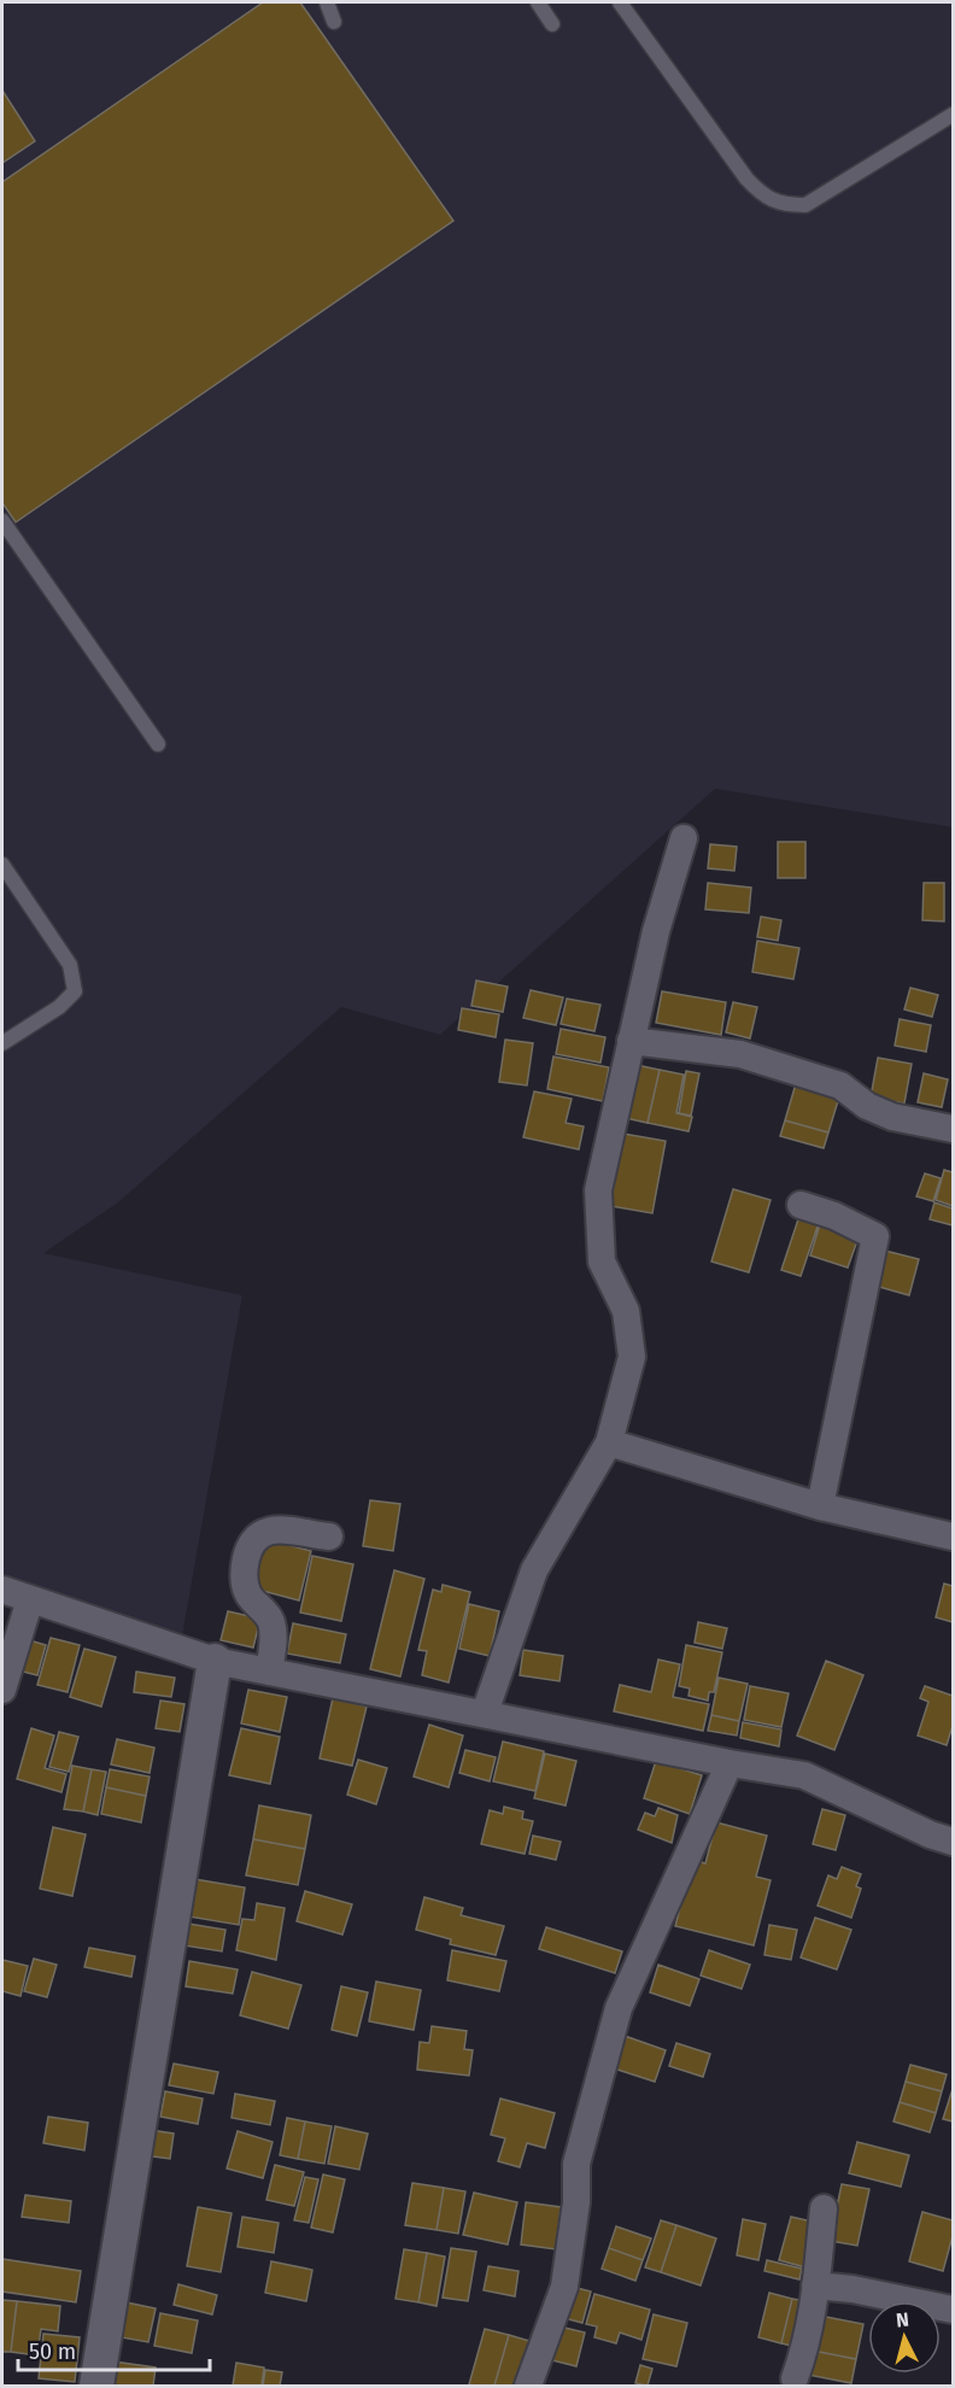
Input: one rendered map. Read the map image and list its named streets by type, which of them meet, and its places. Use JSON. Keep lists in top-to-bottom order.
{
  "scale_bar": "50 m",
  "north": "top"
}
